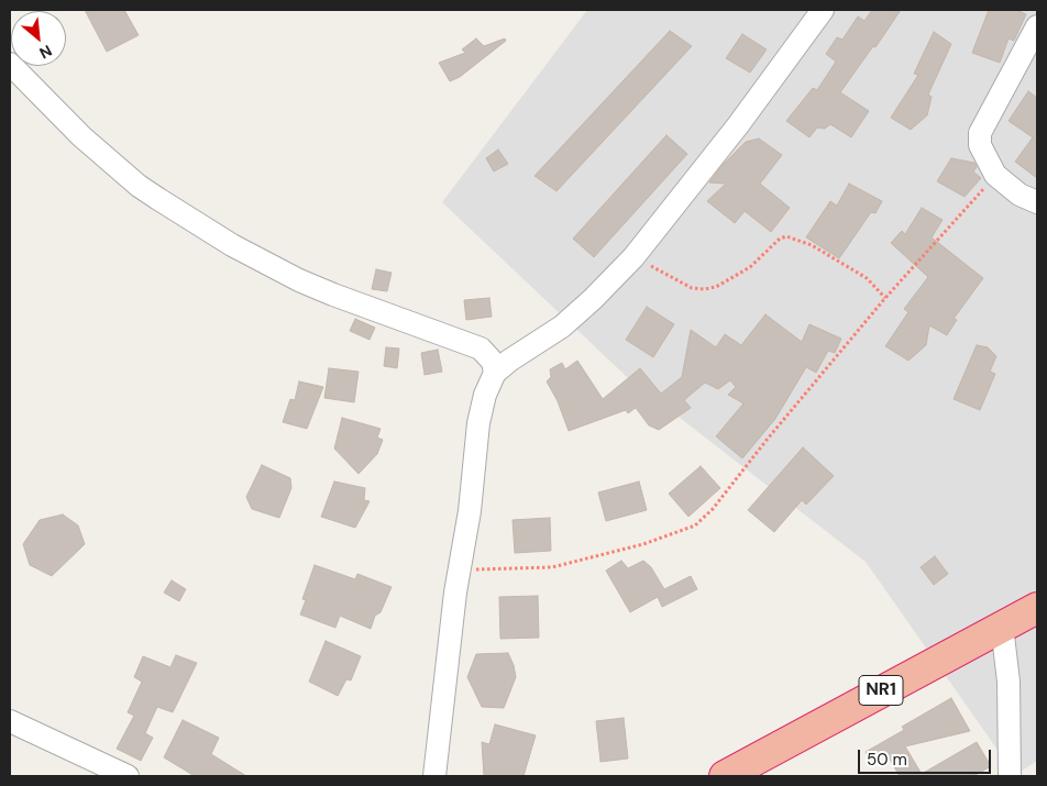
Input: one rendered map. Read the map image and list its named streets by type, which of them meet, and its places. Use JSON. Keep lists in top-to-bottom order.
{
  "streets": {
    "highway": ["NR1"]
  },
  "scale_bar": "50 m",
  "north": "bottom right"
}
